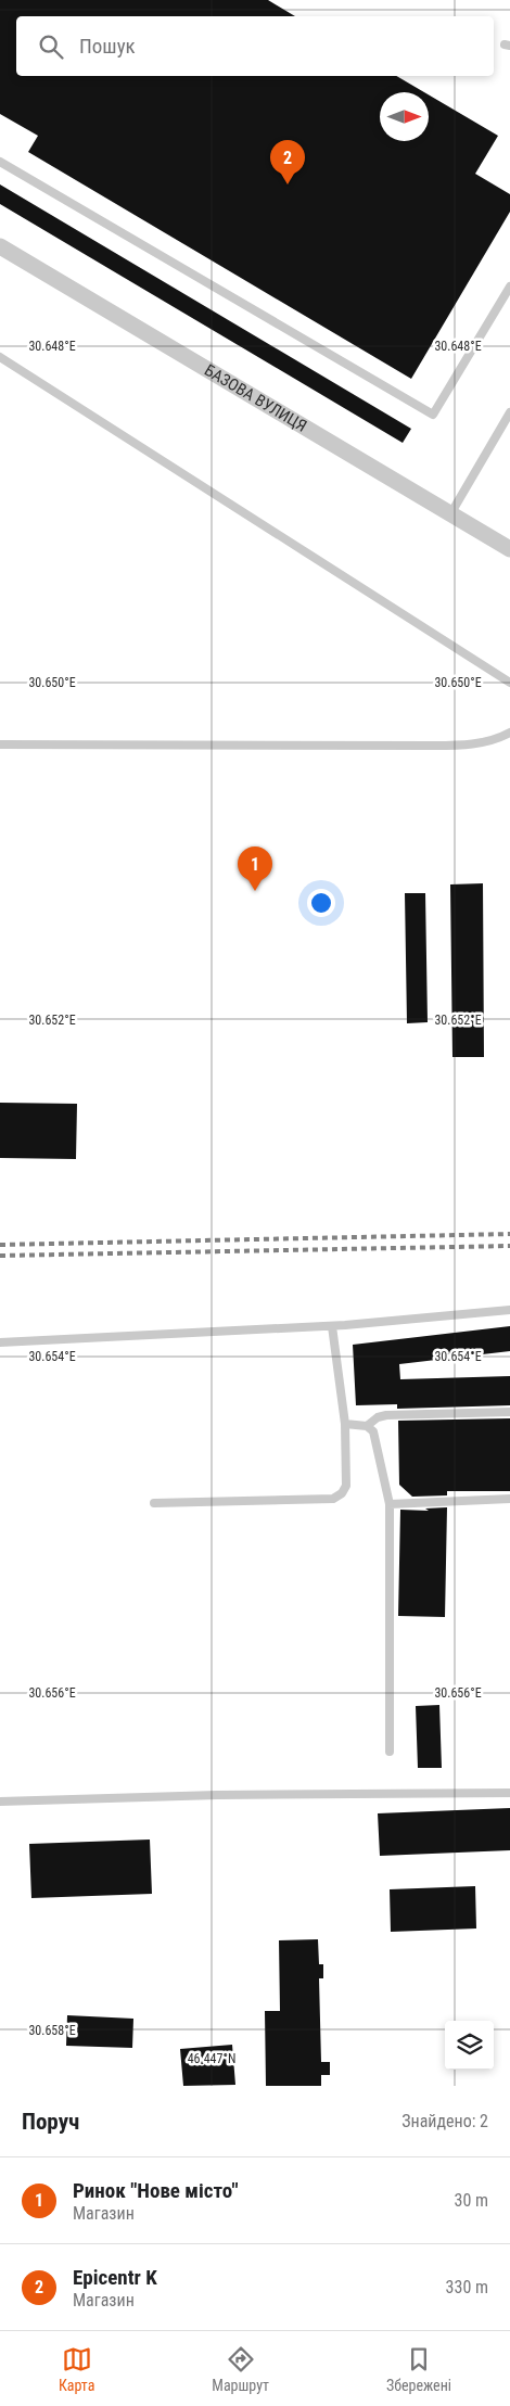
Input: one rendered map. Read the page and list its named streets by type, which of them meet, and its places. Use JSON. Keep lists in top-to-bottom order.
{
  "streets": {
    "street": ["БАЗОВА ВУЛИЦЯ"]
  },
  "north": "right",
  "page": {
    "search": "Пошук",
    "pins": ["2", "1"],
    "heading": ["Поруч", "Знайдено: 2"],
    "list": [
      {
        "mark": "1",
        "name": "Ринок \"Нове місто\"",
        "note": "Магазин",
        "value": "30 m"
      },
      {
        "mark": "2",
        "name": "Epicentr K",
        "note": "Магазин",
        "value": "330 m"
      }
    ],
    "nav": ["Карта", "Маршрут", "Збережені"]
  },
  "coordinates": [
    "30.648°E",
    "30.650°E",
    "30.652°E",
    "30.654°E",
    "30.656°E",
    "30.658°E",
    "46.447°N"
  ]
}
